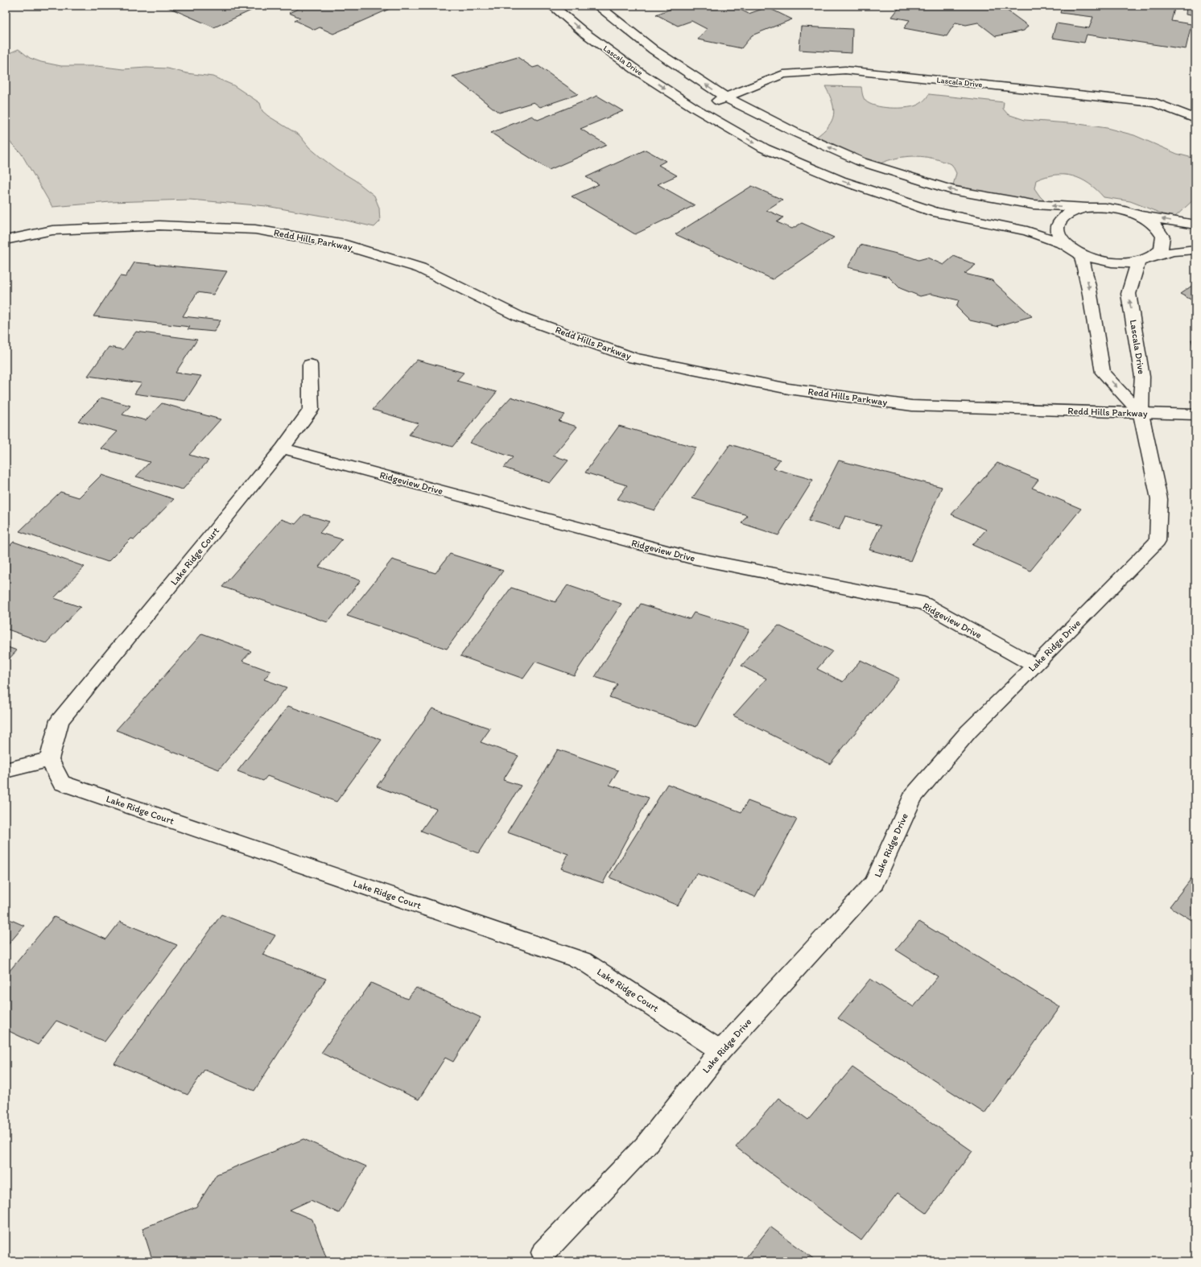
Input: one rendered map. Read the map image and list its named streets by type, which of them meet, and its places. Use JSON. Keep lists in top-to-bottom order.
{
  "streets": {
    "street": [
      "Lascala Drive",
      "Redd Hills Parkway",
      "Ridgeview Drive",
      "Lake Ridge Court",
      "Lake Ridge Drive"
    ]
  },
  "crossings": [
    ["Lascala Drive", "Redd Hills Parkway"],
    ["Lascala Drive", "Lake Ridge Drive"],
    ["Redd Hills Parkway", "Lake Ridge Drive"],
    ["Ridgeview Drive", "Lake Ridge Court"],
    ["Ridgeview Drive", "Lake Ridge Drive"],
    ["Lake Ridge Court", "Lake Ridge Drive"]
  ]
}
